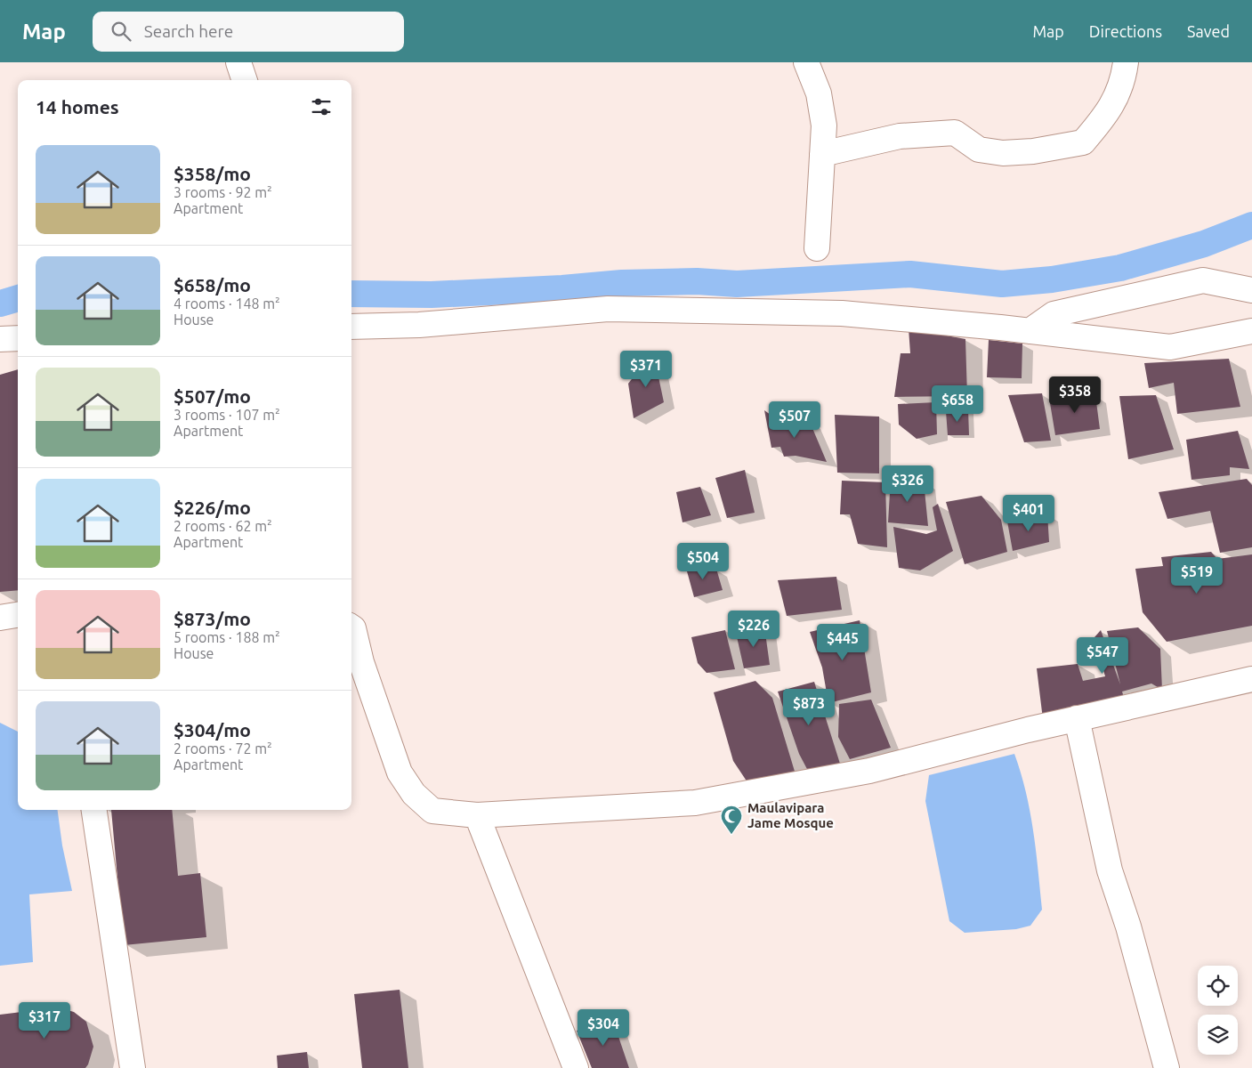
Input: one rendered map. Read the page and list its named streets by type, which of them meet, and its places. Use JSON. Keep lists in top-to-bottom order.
{
  "places": {
    "mosque": ["Maulavipara Jame Mosque"]
  },
  "page": {
    "header": "Map",
    "search": "Search here",
    "nav": ["Map", "Directions", "Saved"],
    "heading": "14 homes",
    "list": [
      {
        "name": "$358/mo",
        "note": "3 rooms · 92 m² · Apartment"
      },
      {
        "name": "$658/mo",
        "note": "4 rooms · 148 m² · House"
      },
      {
        "name": "$507/mo",
        "note": "3 rooms · 107 m² · Apartment"
      },
      {
        "name": "$226/mo",
        "note": "2 rooms · 62 m² · Apartment"
      },
      {
        "name": "$873/mo",
        "note": "5 rooms · 188 m² · House"
      },
      {
        "name": "$304/mo",
        "note": "2 rooms · 72 m² · Apartment"
      }
    ],
    "price": [
      "$371",
      "$358",
      "$658",
      "$507",
      "$326",
      "$401",
      "$504",
      "$519",
      "$226",
      "$445",
      "$547",
      "$873",
      "$317",
      "$304"
    ]
  }
}
